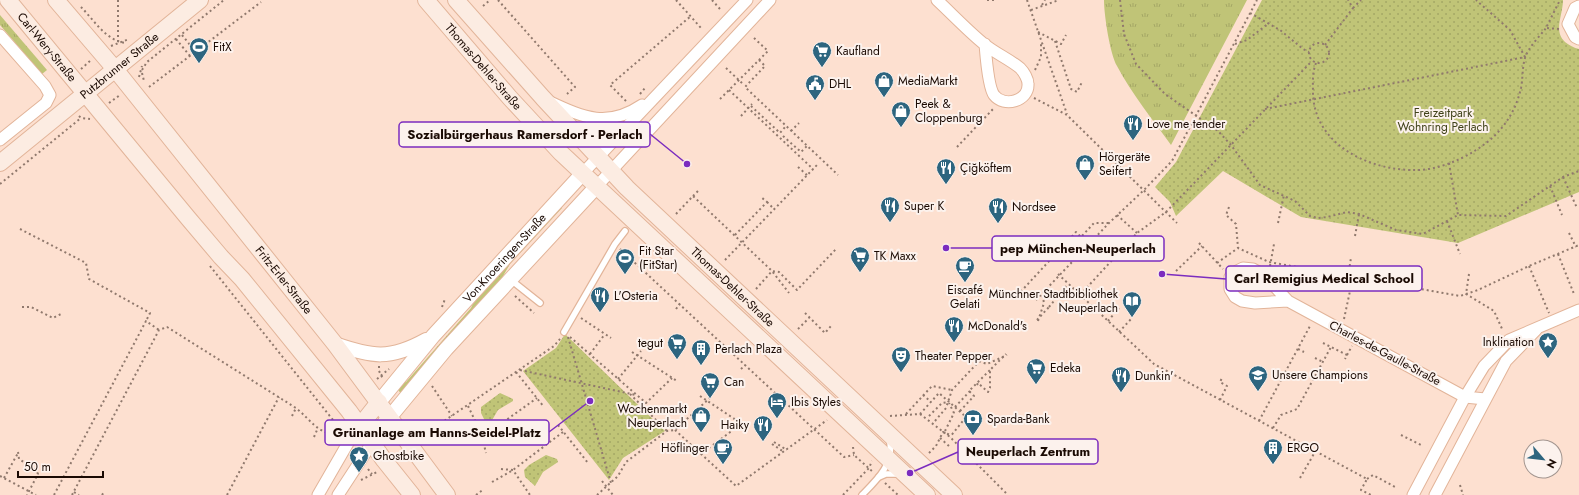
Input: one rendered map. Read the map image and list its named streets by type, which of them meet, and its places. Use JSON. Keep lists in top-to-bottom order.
{
  "streets": {
    "main road": [
      "Carl-Wery-Straße",
      "Putzbrunner Straße",
      "Thomas-Dehler-Straße",
      "Von-Knoeringen-Straße",
      "Fritz-Erler-Straße"
    ],
    "street": ["Charles-de-Gaulle-Straße"]
  },
  "crossings": [
    ["Carl-Wery-Straße", "Putzbrunner Straße"],
    ["Putzbrunner Straße", "Fritz-Erler-Straße"],
    ["Thomas-Dehler-Straße", "Von-Knoeringen-Straße"],
    ["Von-Knoeringen-Straße", "Fritz-Erler-Straße"]
  ],
  "parks": ["Freizeitpark Wohnring Perlach"],
  "places": {
    "sports": ["FitX", "Fit Star (FitStar)"],
    "supermarket": [
      "Kaufland",
      "TK Maxx",
      "tegut",
      "Edeka",
      "Can"
    ],
    "shop": [
      "MediaMarkt",
      "Peek & Cloppenburg",
      "Hörgeräte Seifert",
      "Wochenmarkt Neuperlach"
    ],
    "public building": ["DHL"],
    "restaurant": [
      "Love me tender",
      "Çiğköftem",
      "Super K",
      "Nordsee",
      "L'Osteria",
      "McDonald's",
      "Dunkin'",
      "Haiky"
    ],
    "other": [
      "Sozialbürgerhaus Ramersdorf - Perlach",
      "pep München-Neuperlach",
      "Carl Remigius Medical School",
      "Grünanlage am Hanns-Seidel-Platz",
      "Neuperlach Zentrum"
    ],
    "cafe": ["Eiscafé Gelati", "Höflinger"],
    "library": ["Münchner Stadtbibliothek Neuperlach"],
    "place": ["Inklination", "Ghostbike"],
    "building": ["Perlach Plaza", "ERGO"],
    "theatre": ["Theater Pepper"],
    "school or university": ["Unsere Champions"],
    "hotel": ["Ibis Styles"],
    "bank": ["Sparda-Bank"]
  },
  "scale_bar": "50 m",
  "north": "bottom right"
}
